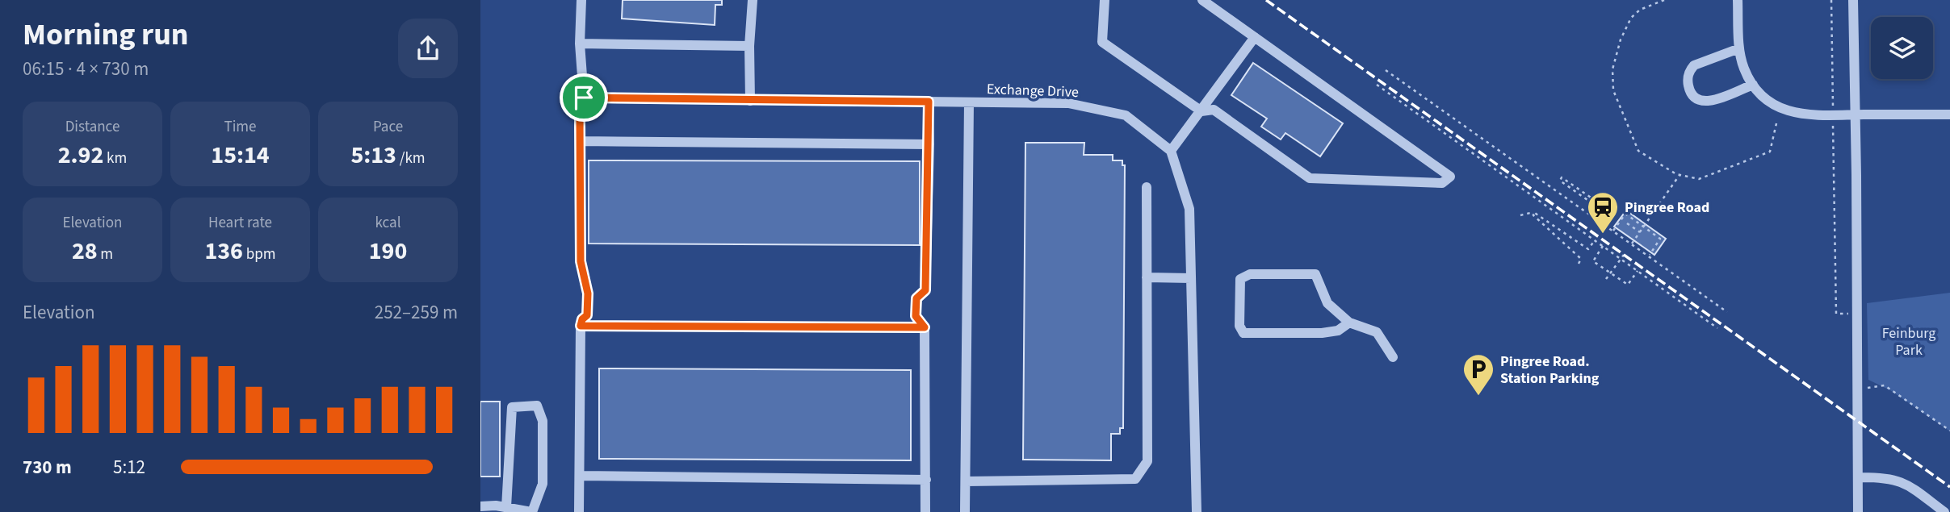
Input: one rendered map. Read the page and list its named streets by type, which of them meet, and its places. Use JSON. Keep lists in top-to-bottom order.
{
  "streets": {
    "street": ["Exchange Drive"]
  },
  "parks": ["Feinburg Park"],
  "places": {
    "station": ["Pingree Road"],
    "parking": ["Pingree Road. Station Parking"]
  },
  "page": {
    "heading": ["Morning run", "06:15 · 4 × 730 m"],
    "stats": [
      ["Distance", "2.92 km"],
      ["Time", "15:14"],
      ["Pace", "5:13 /km"],
      ["Elevation", "28 m"],
      ["Heart rate", "136 bpm"],
      ["kcal", "190"]
    ],
    "chart": ["Elevation", "252–259 m"],
    "list": [
      {
        "name": "730 m",
        "note": "5:12"
      }
    ]
  }
}
